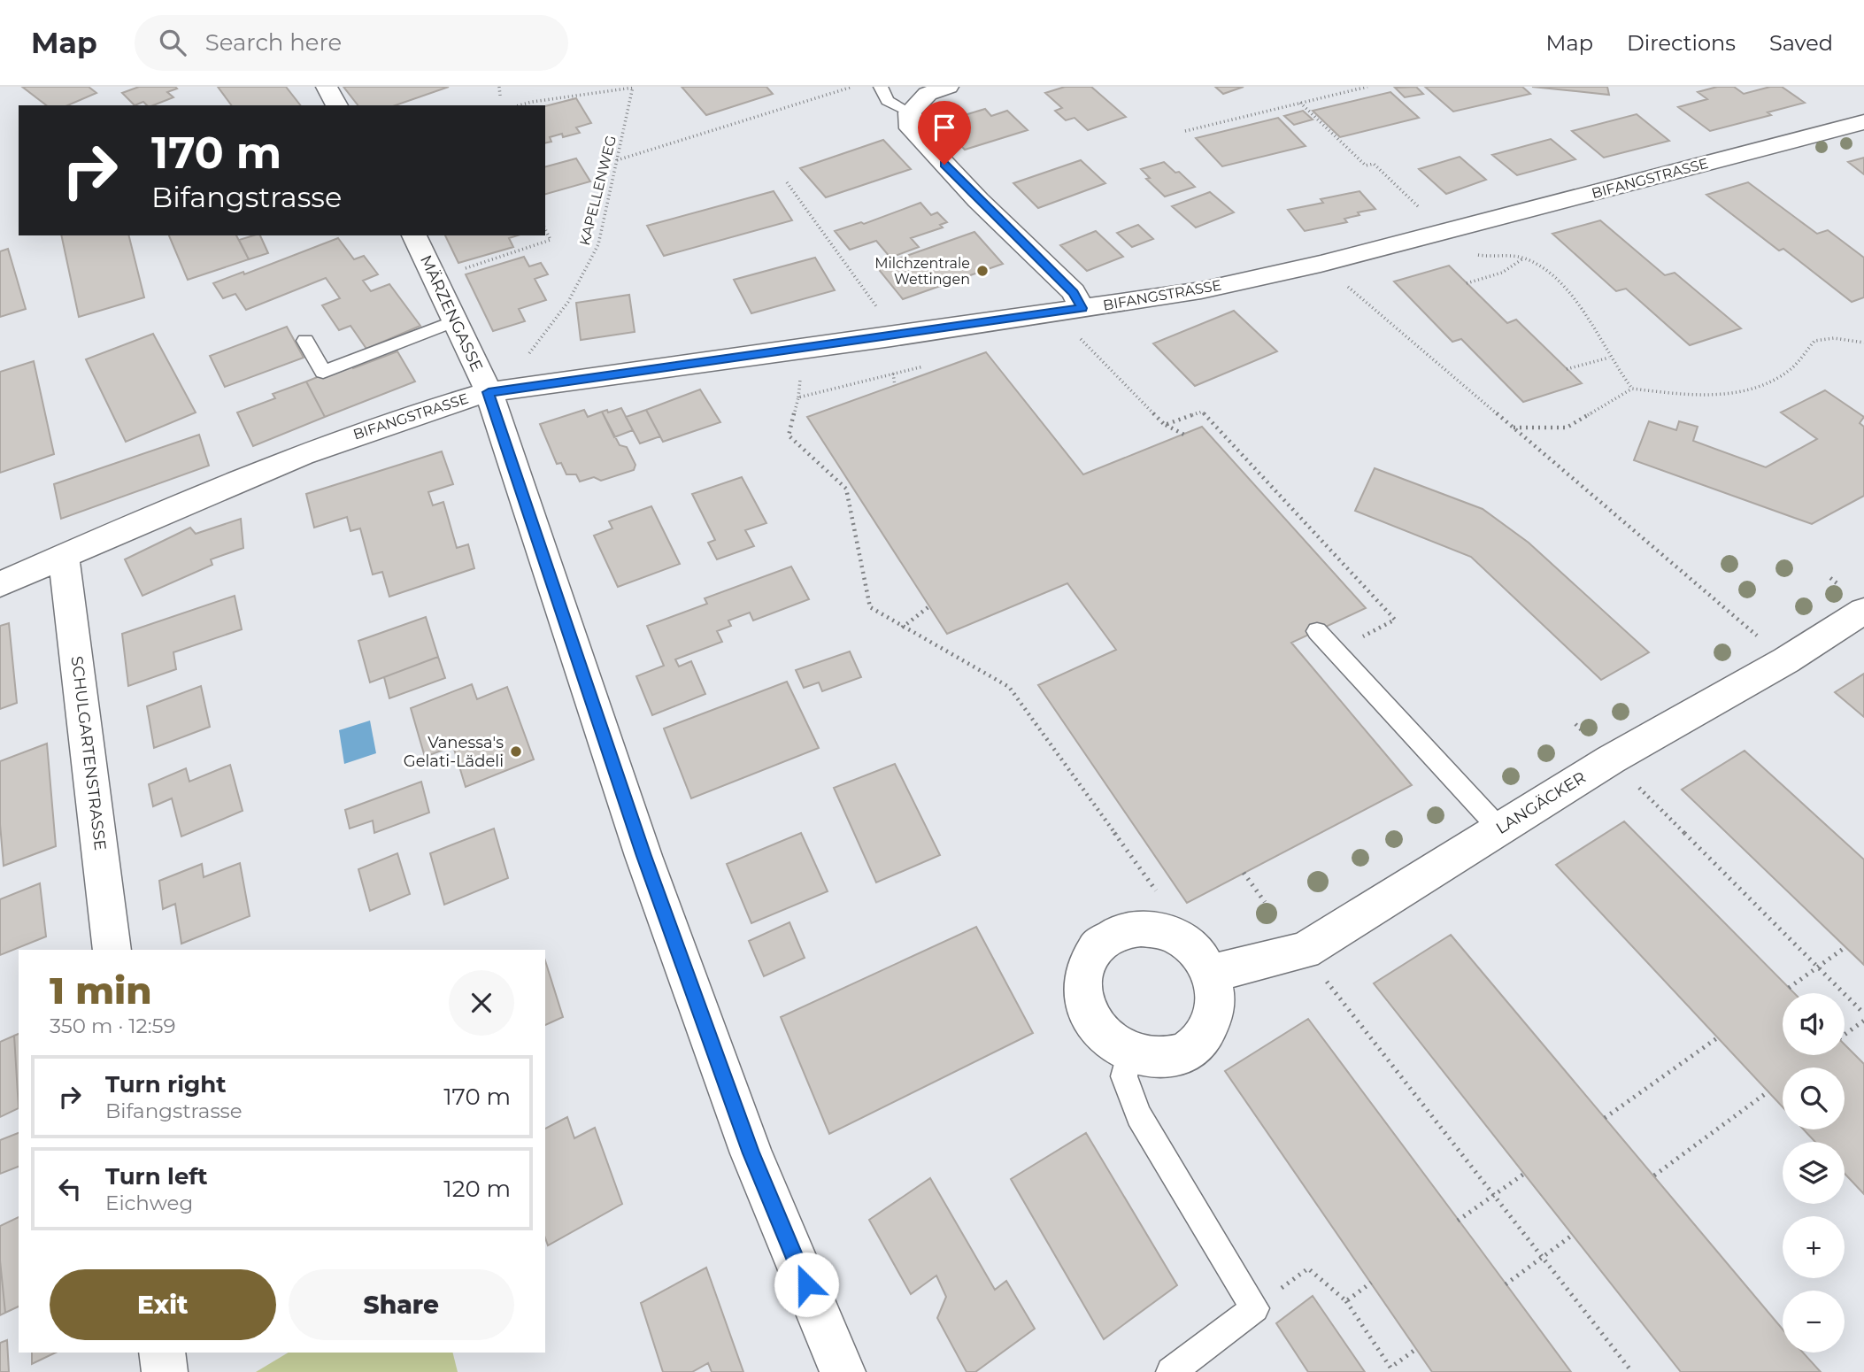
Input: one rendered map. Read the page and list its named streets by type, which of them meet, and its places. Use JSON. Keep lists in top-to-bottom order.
{
  "streets": {
    "street": [
      "BIFANGSTRASSE",
      "MÄRZENGASSE",
      "SCHULGARTENSTRASSE",
      "LANGÄCKER"
    ],
    "path": ["KAPELLENWEG"]
  },
  "crossings": [
    ["BIFANGSTRASSE", "MÄRZENGASSE"],
    ["BIFANGSTRASSE", "SCHULGARTENSTRASSE"]
  ],
  "places": ["Milchzentrale Wettingen", "Vanessa's Gelati-Lädeli"],
  "page": {
    "header": "Map",
    "search": "Search here",
    "nav": ["Map", "Directions", "Saved"],
    "turn": ["170 m", "Bifangstrasse"],
    "heading": ["1 min", "350 m · 12:59"],
    "map_buttons": ["+", "−"],
    "list": [
      {
        "name": "Turn right",
        "note": "Bifangstrasse",
        "value": "170 m"
      },
      {
        "name": "Turn left",
        "note": "Eichweg",
        "value": "120 m"
      }
    ],
    "buttons": ["Exit", "Share"]
  }
}
